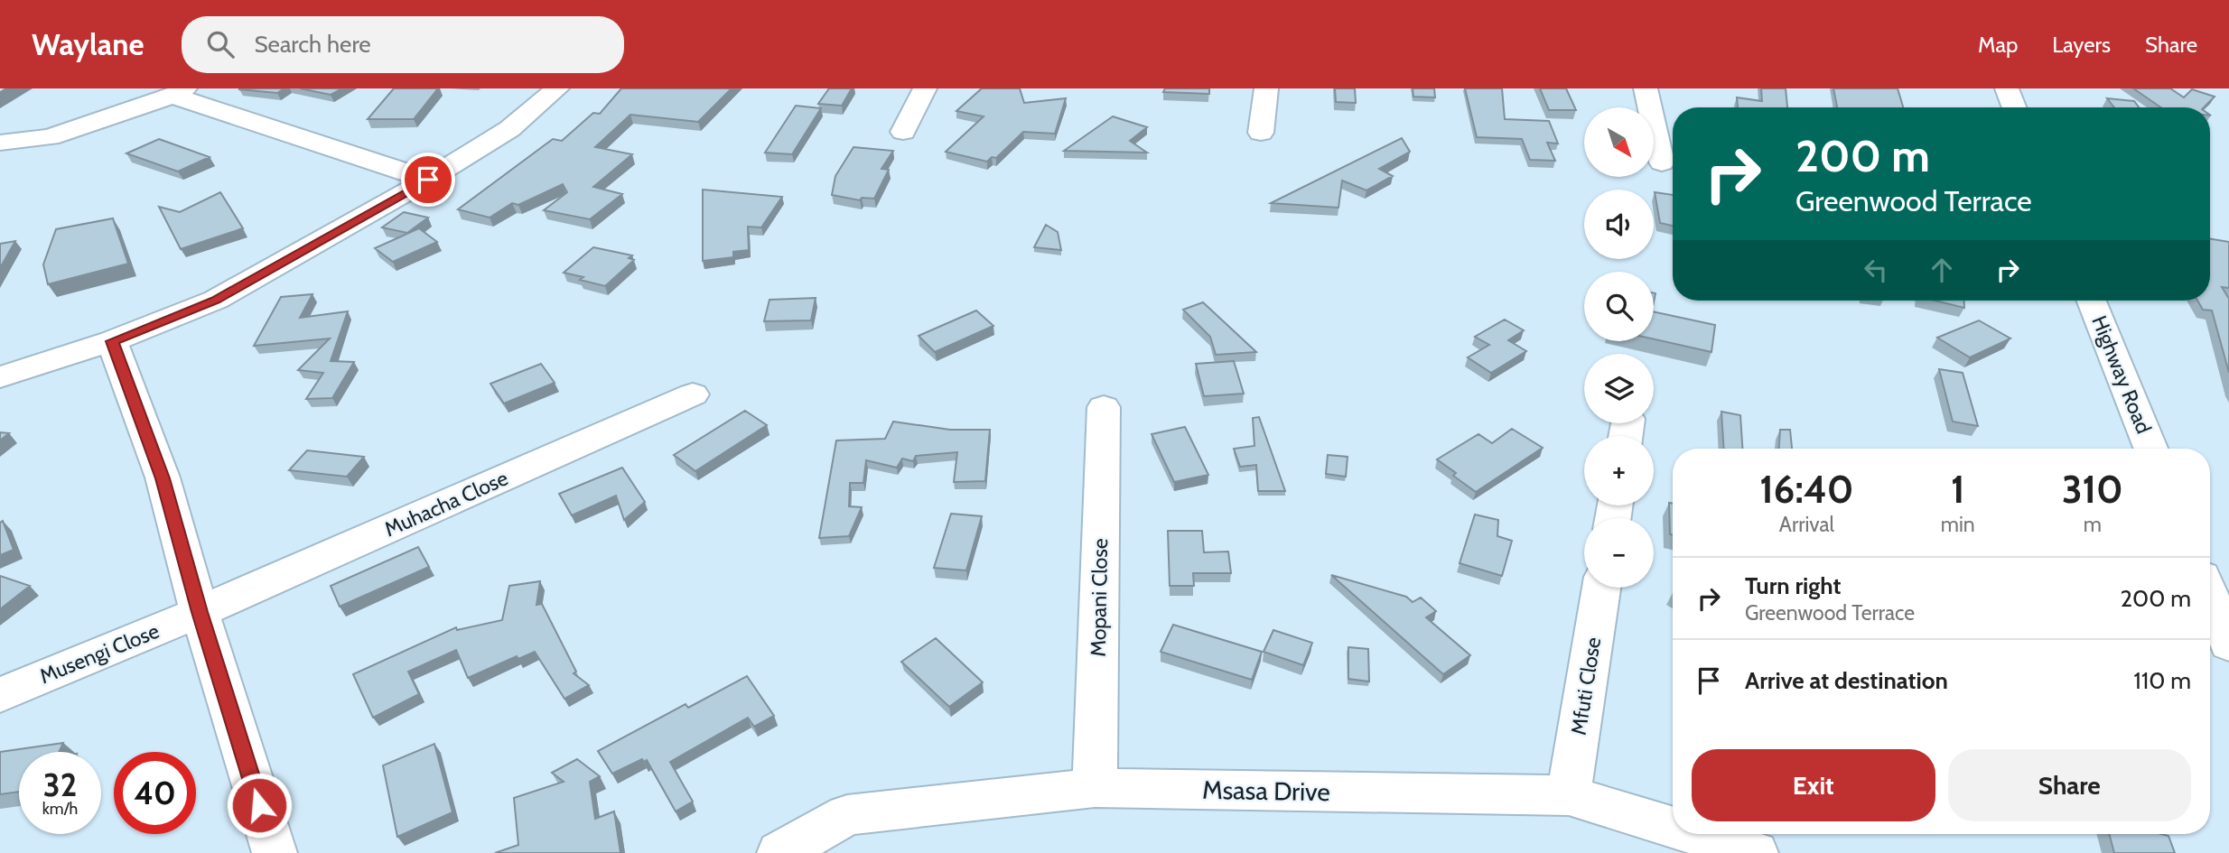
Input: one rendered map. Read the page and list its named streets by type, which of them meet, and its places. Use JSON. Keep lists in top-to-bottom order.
{
  "streets": {
    "street": [
      "Highway Road",
      "Muhacha Close",
      "Mopani Close",
      "Musengi Close",
      "Mfuti Close",
      "Msasa Drive"
    ]
  },
  "crossings": [
    ["Muhacha Close", "Musengi Close"],
    ["Mopani Close", "Msasa Drive"],
    ["Mfuti Close", "Msasa Drive"]
  ],
  "north": "bottom right",
  "page": {
    "header": "Waylane",
    "search": "Search here",
    "nav": ["Map", "Layers", "Share"],
    "map_buttons": ["+", "−"],
    "turn": ["200 m", "Greenwood Terrace"],
    "eta": [
      "16:40",
      "Arrival",
      "1",
      "min",
      "310",
      "m"
    ],
    "list": [
      {
        "name": "Turn right",
        "note": "Greenwood Terrace",
        "value": "200 m"
      },
      {
        "name": "Arrive at destination",
        "value": "110 m"
      }
    ],
    "buttons": ["Exit", "Share"],
    "speed": "32 km/h",
    "limit": "40"
  }
}
